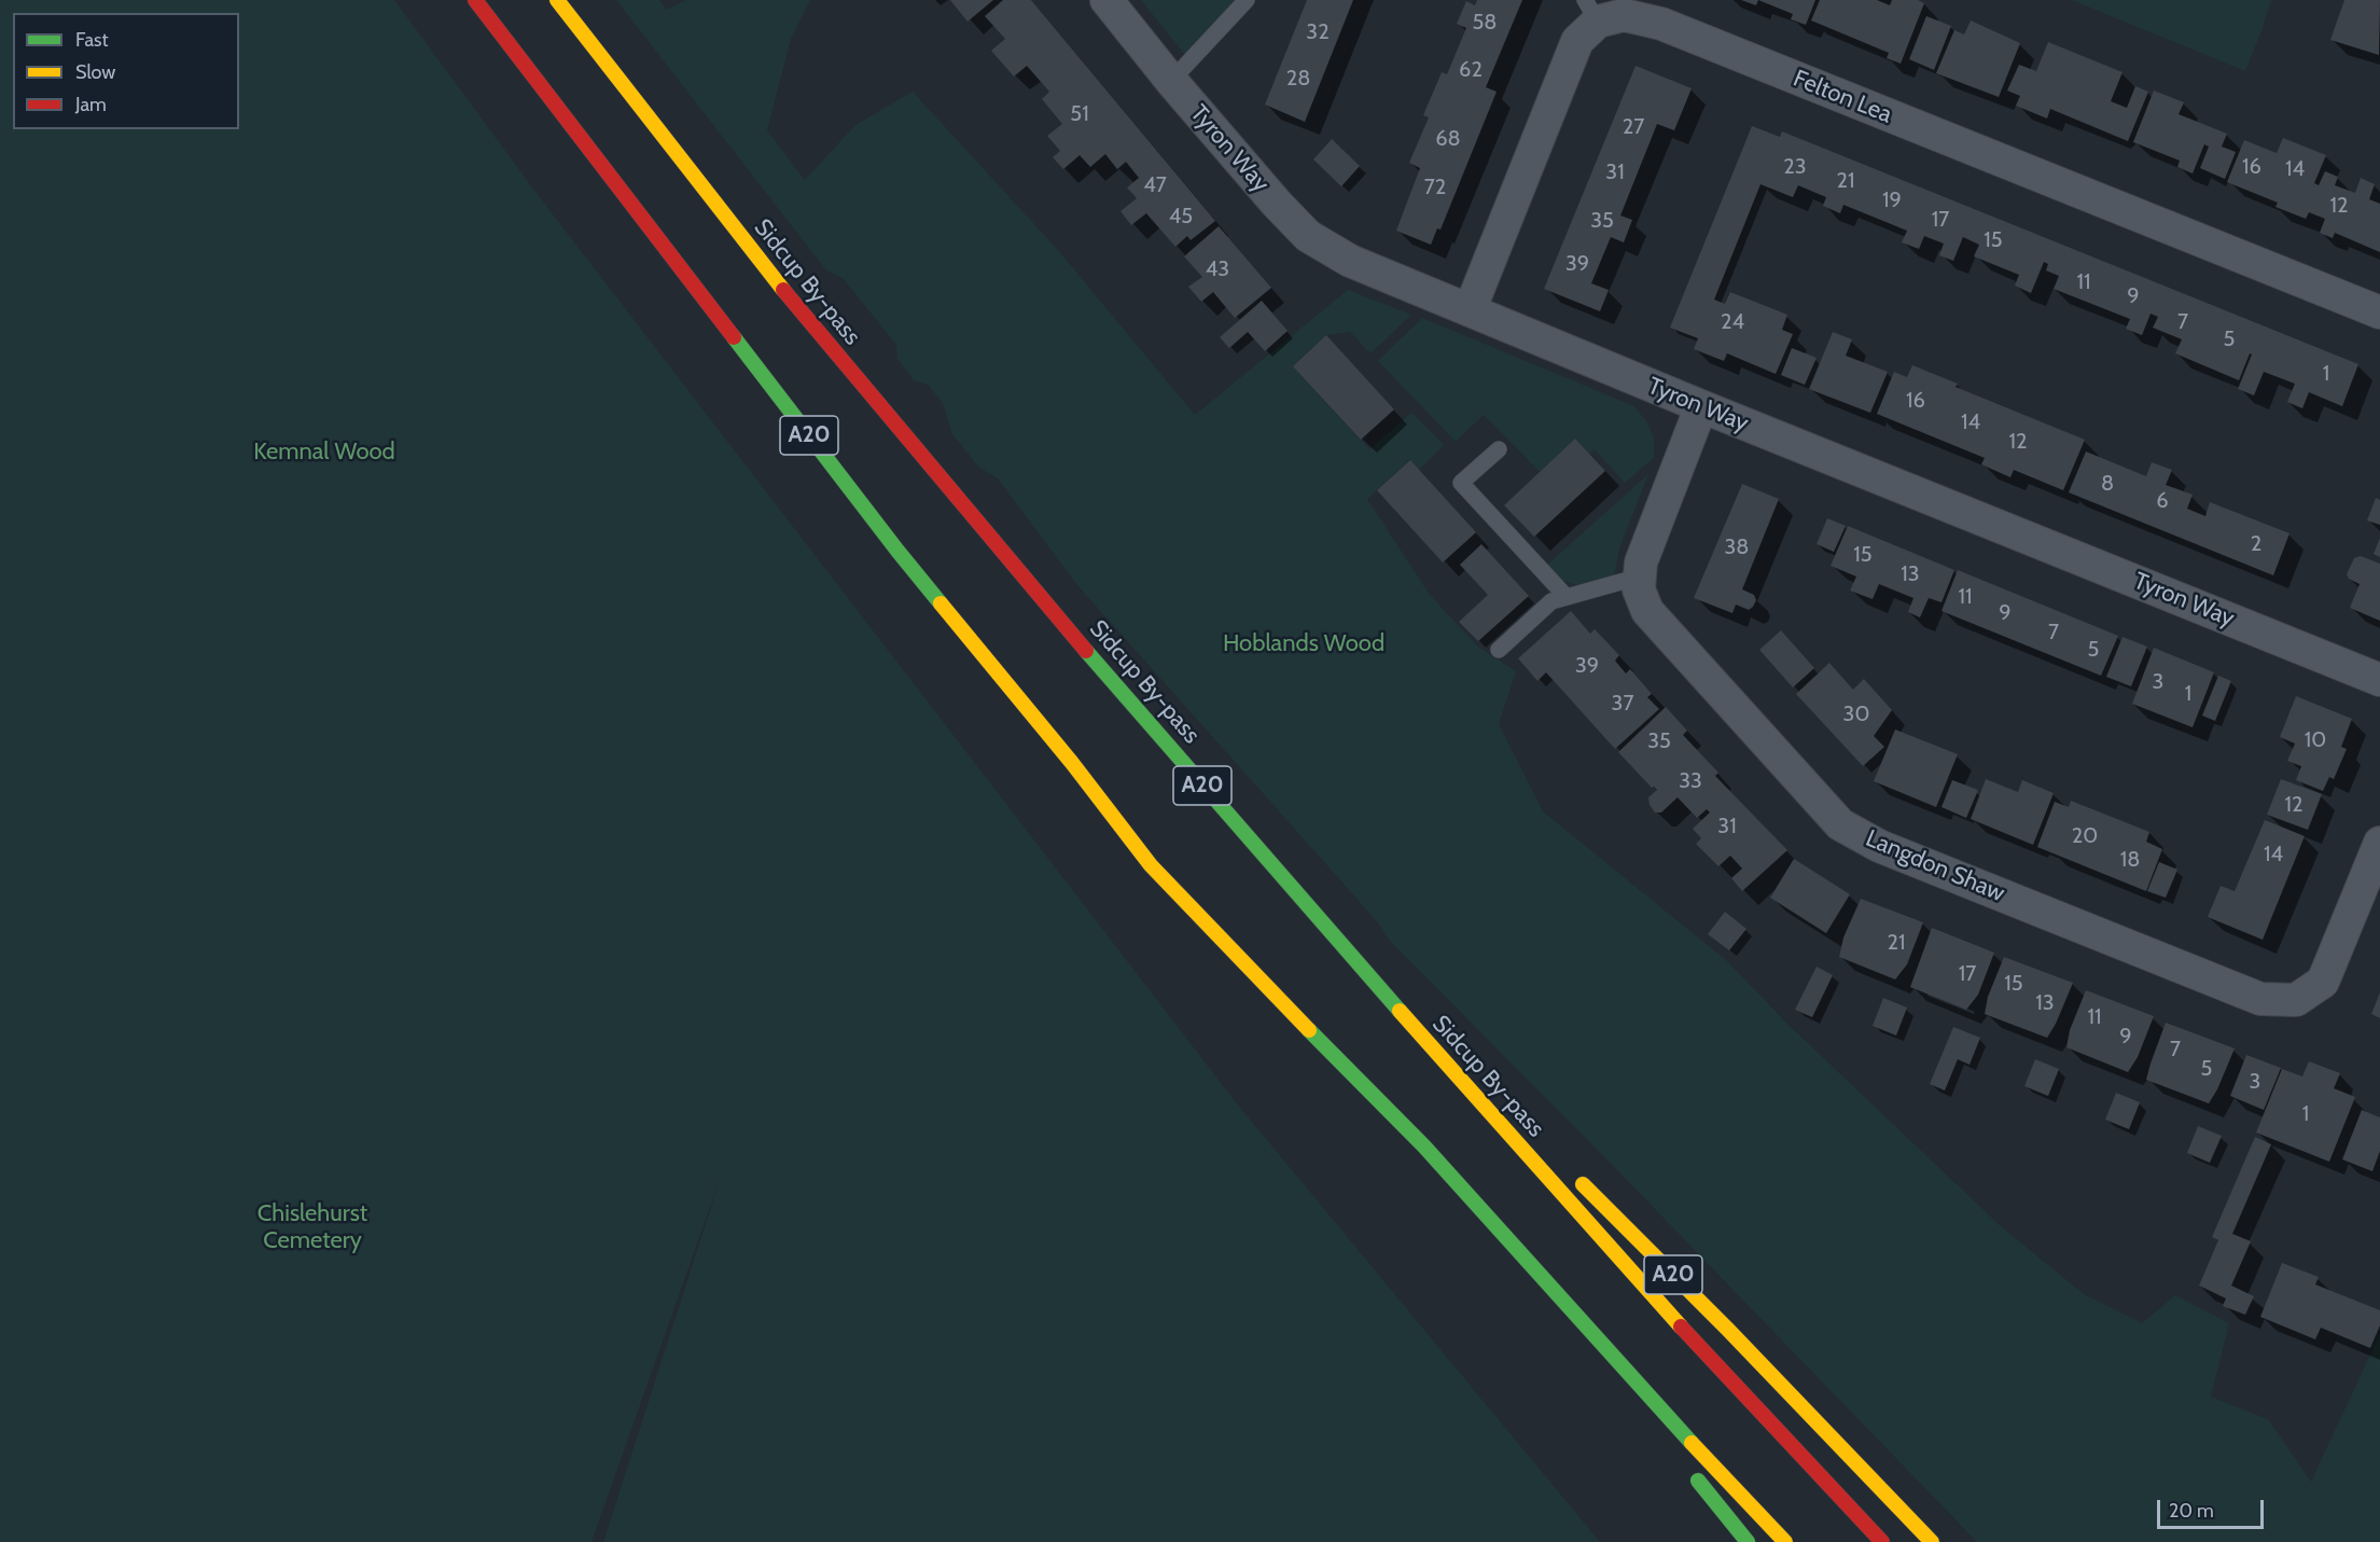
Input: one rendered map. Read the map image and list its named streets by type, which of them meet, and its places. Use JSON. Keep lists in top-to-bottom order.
{
  "streets": {
    "highway": ["Sidcup By-pass", "A20"],
    "street": ["Felton Lea", "Tyron Way", "Langdon Shaw"]
  },
  "crossings": [
    ["Felton Lea", "Tyron Way"],
    ["Tyron Way", "Langdon Shaw"],
    ["Sidcup By-pass", "A20"]
  ],
  "parks": ["Kemnal Wood", "Hoblands Wood", "Chislehurst Cemetery"],
  "house_numbers": [
    "58",
    "32",
    "62",
    "28",
    "51",
    "27",
    "68",
    "23",
    "16",
    "14",
    "31",
    "21",
    "47",
    "72",
    "19",
    "12",
    "45",
    "17",
    "35",
    "15",
    "39",
    "43",
    "11",
    "9",
    "24",
    "7",
    "5",
    "1",
    "16",
    "14",
    "12",
    "8",
    "6",
    "2",
    "38",
    "15",
    "13",
    "11",
    "9",
    "7",
    "5",
    "39",
    "3",
    "1",
    "37",
    "30",
    "10",
    "35",
    "33",
    "12",
    "31",
    "20",
    "14",
    "18",
    "21",
    "17",
    "15",
    "13",
    "11",
    "9",
    "7",
    "5",
    "3",
    "1"
  ],
  "legend": ["Fast", "Slow", "Jam"],
  "scale_bar": "20 m"
}
